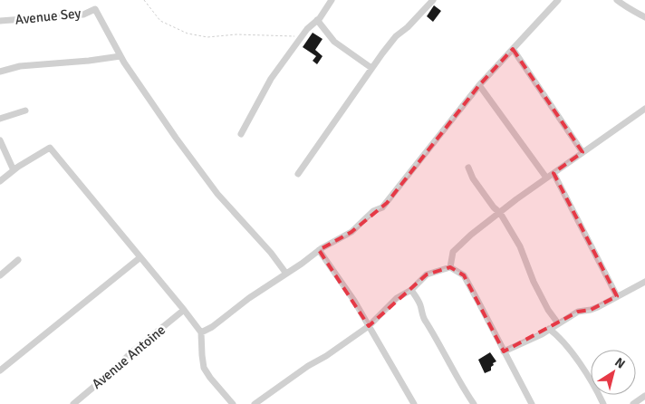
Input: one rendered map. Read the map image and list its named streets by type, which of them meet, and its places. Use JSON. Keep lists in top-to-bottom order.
{
  "streets": {
    "street": ["Avenue Sey", "Avenue Antoine"]
  },
  "north": "top right"
}
